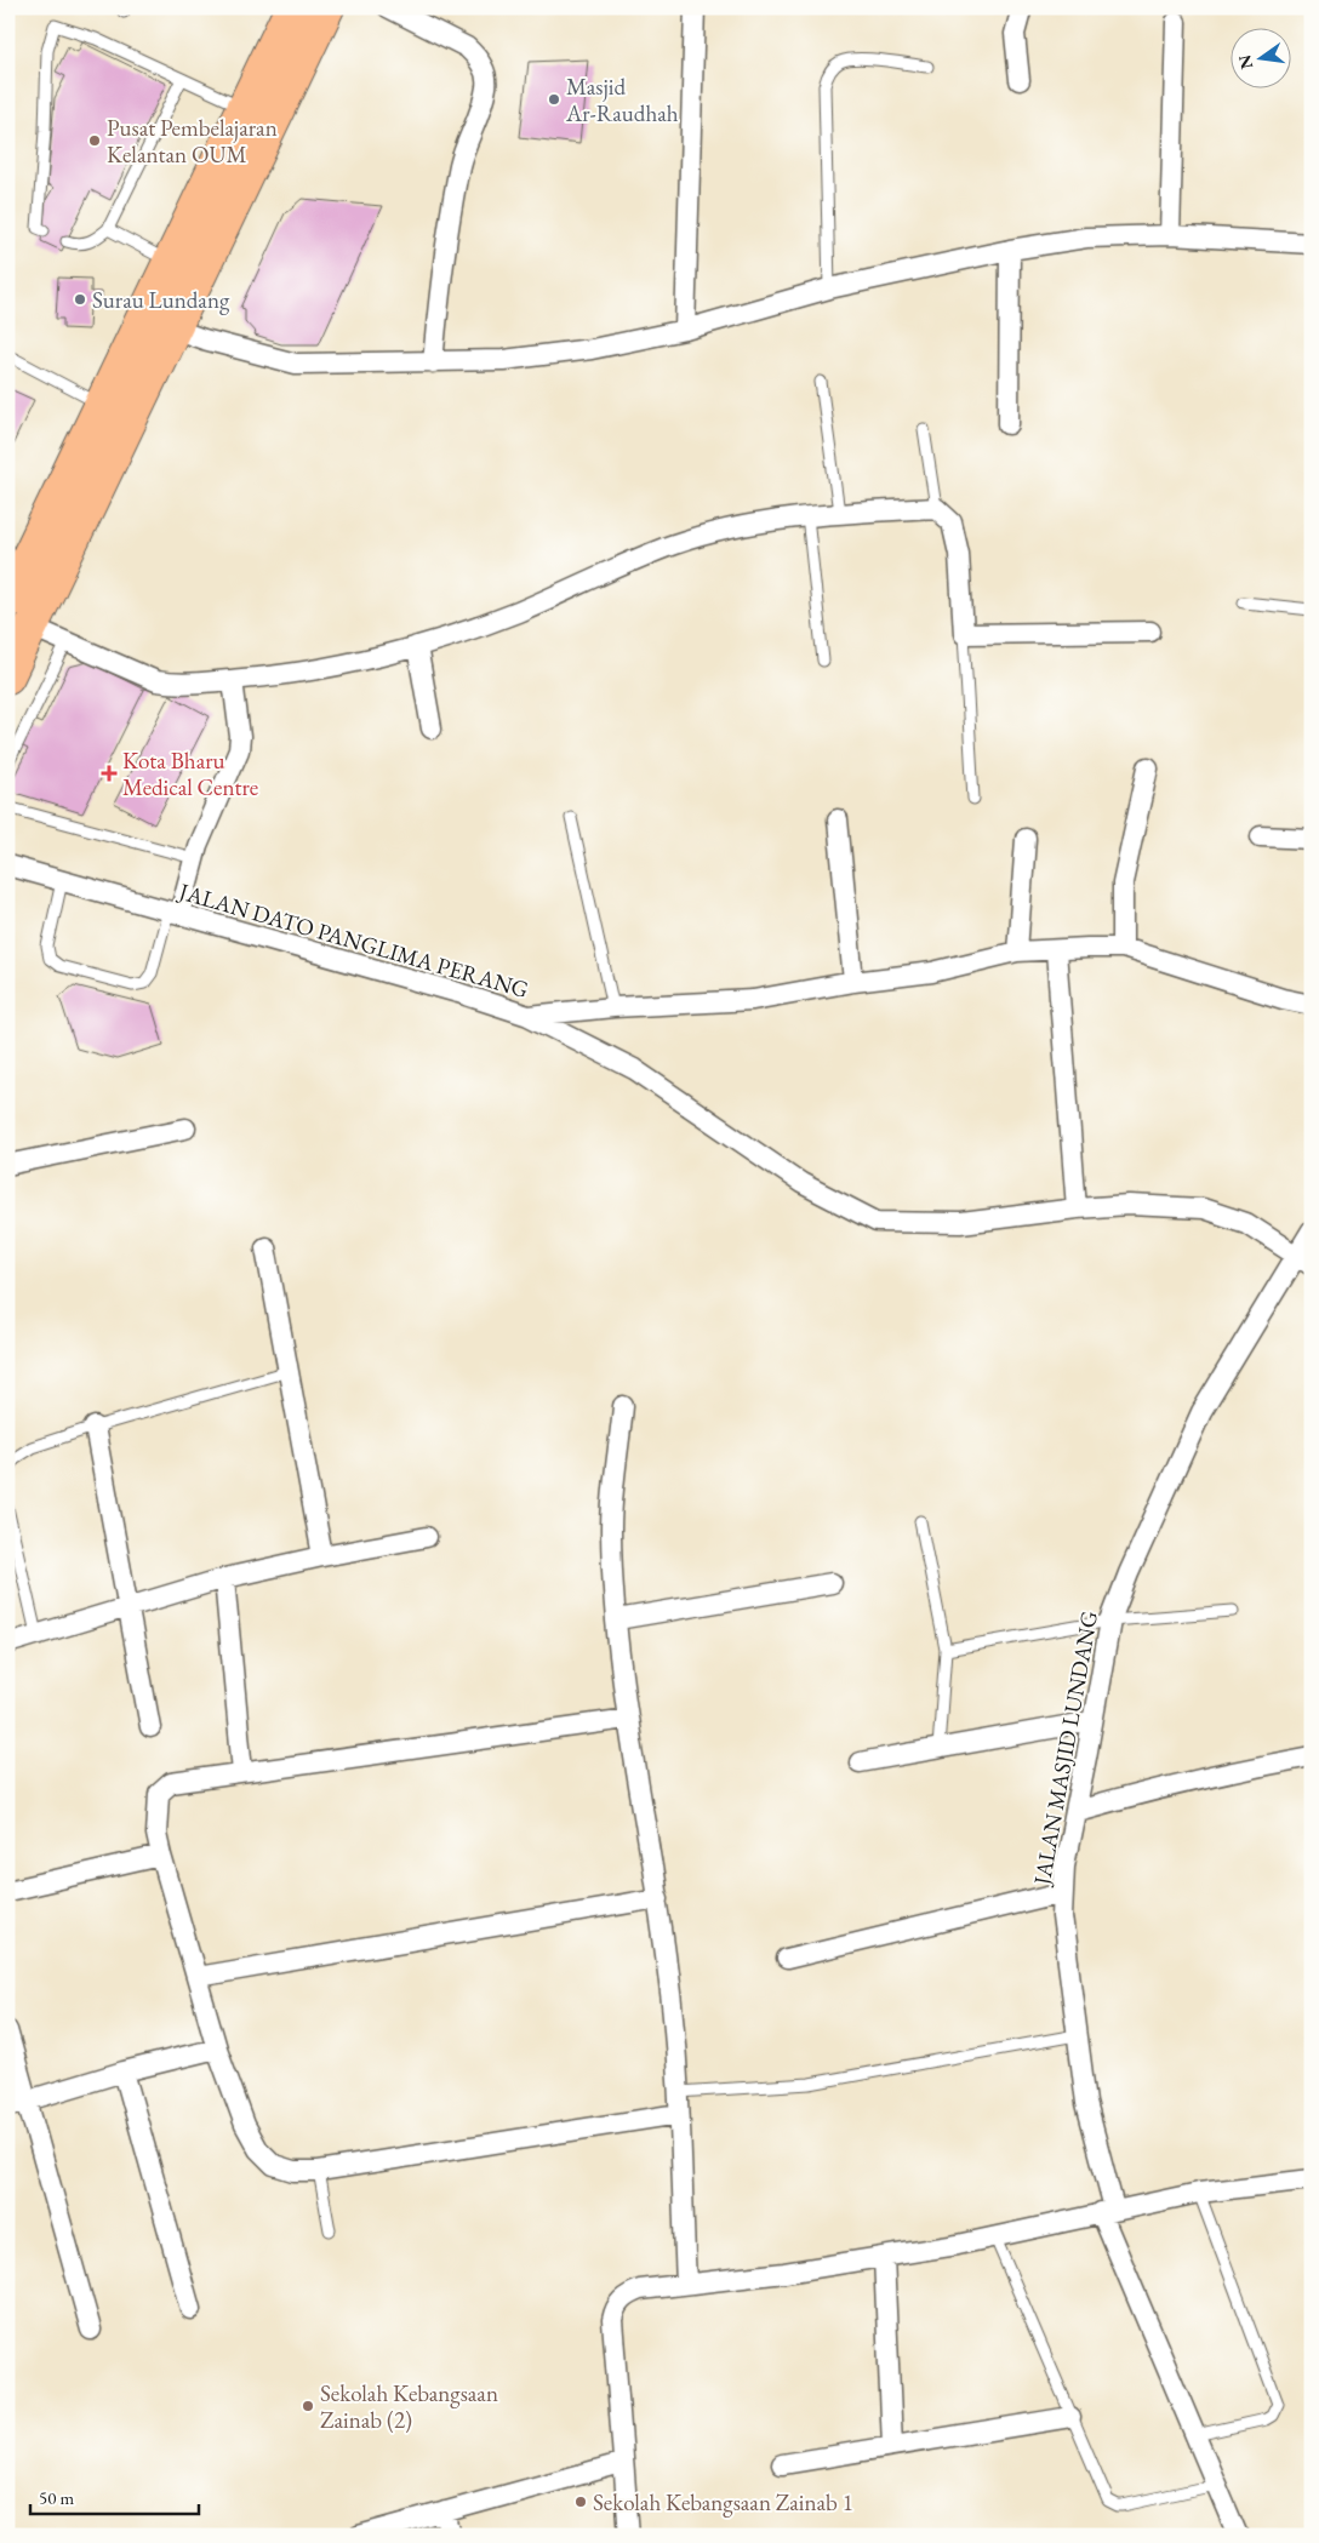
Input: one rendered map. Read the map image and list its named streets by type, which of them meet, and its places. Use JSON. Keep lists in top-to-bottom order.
{
  "streets": {
    "street": ["JALAN DATO PANGLIMA PERANG", "JALAN MASJID LUNDANG"]
  },
  "crossings": [
    ["JALAN DATO PANGLIMA PERANG", "JALAN MASJID LUNDANG"]
  ],
  "places": {
    "other": [
      "Masjid Ar-Raudhah",
      "Pusat Pembelajaran Kelantan OUM",
      "Surau Lundang",
      "Sekolah Kebangsaan Zainab (2)",
      "Sekolah Kebangsaan Zainab 1"
    ],
    "health": ["Kota Bharu Medical Centre"]
  },
  "scale_bar": "50 m",
  "north": "left"
}
